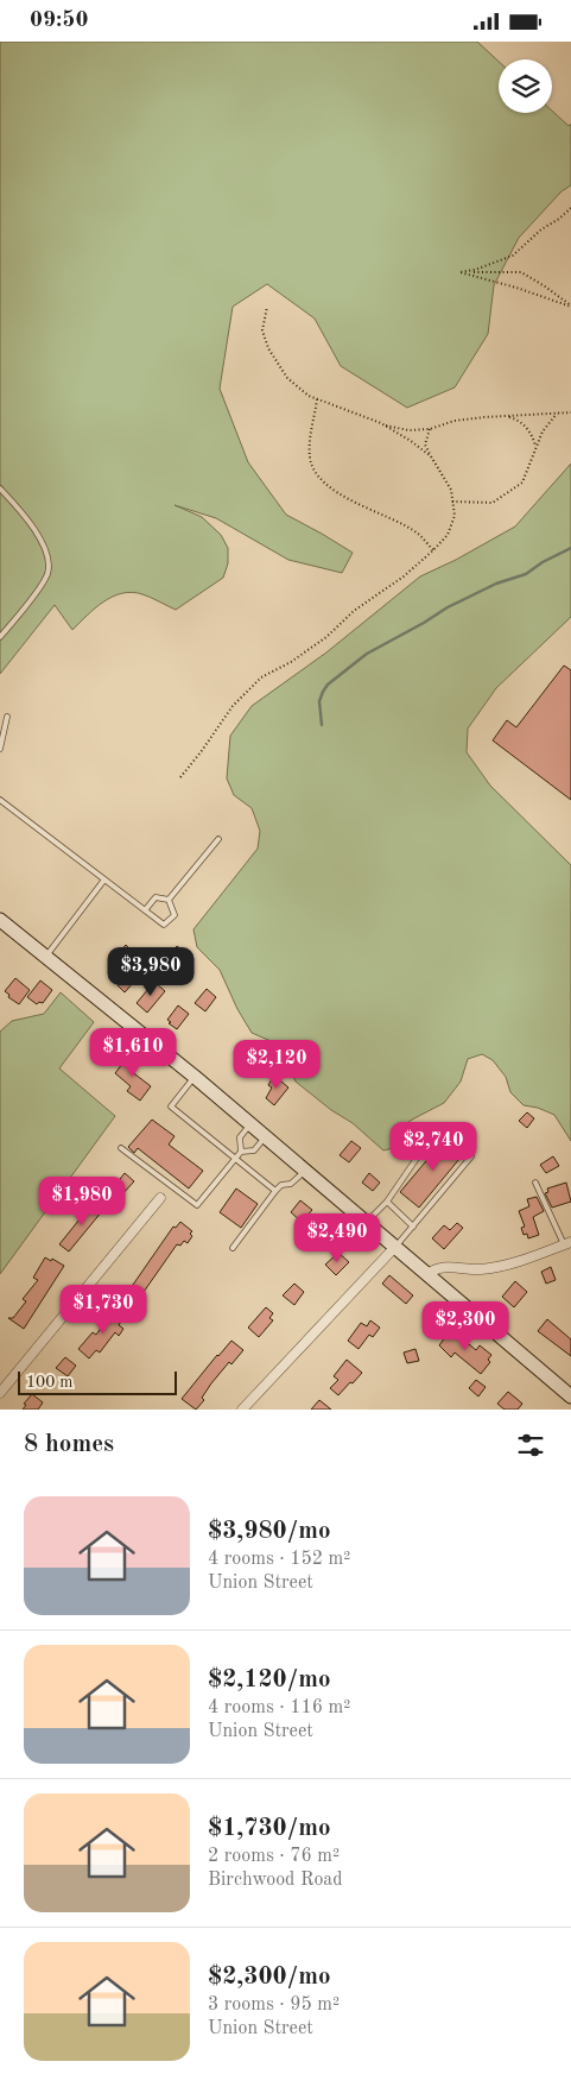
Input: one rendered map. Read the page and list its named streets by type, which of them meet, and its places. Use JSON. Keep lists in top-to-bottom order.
{
  "scale_bar": "100 m",
  "page": {
    "status": "09:50",
    "price": [
      "$3,980",
      "$1,610",
      "$2,120",
      "$2,740",
      "$1,980",
      "$2,490",
      "$1,730",
      "$2,300"
    ],
    "scale": "100 m",
    "heading": "8 homes",
    "list": [
      {
        "name": "$3,980/mo",
        "note": "4 rooms · 152 m² · Union Street"
      },
      {
        "name": "$2,120/mo",
        "note": "4 rooms · 116 m² · Union Street"
      },
      {
        "name": "$1,730/mo",
        "note": "2 rooms · 76 m² · Birchwood Road"
      },
      {
        "name": "$2,300/mo",
        "note": "3 rooms · 95 m² · Union Street"
      }
    ]
  }
}
